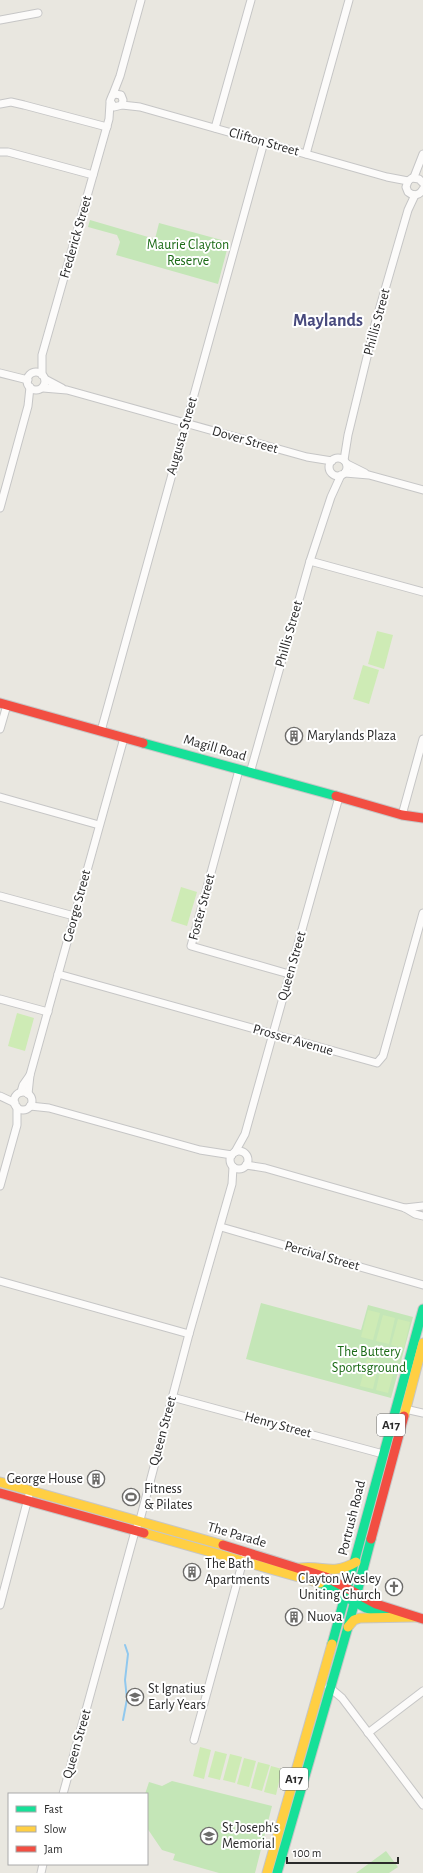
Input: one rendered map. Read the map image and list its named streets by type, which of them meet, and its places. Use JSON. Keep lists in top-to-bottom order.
{
  "streets": {
    "main road": [
      "Magill Road",
      "A17",
      "Portrush Road",
      "The Parade"
    ],
    "street": [
      "Clifton Street",
      "Frederick Street",
      "Phillis Street",
      "Augusta Street",
      "Dover Street",
      "George Street",
      "Foster Street",
      "Queen Street",
      "Prosser Avenue",
      "Percival Street",
      "Henry Street"
    ]
  },
  "crossings": [
    ["Clifton Street", "Frederick Street"],
    ["Clifton Street", "Phillis Street"],
    ["Clifton Street", "Augusta Street"],
    ["Frederick Street", "Dover Street"],
    ["Phillis Street", "Dover Street"],
    ["Phillis Street", "Magill Road"],
    ["Augusta Street", "Dover Street"],
    ["Augusta Street", "Magill Road"],
    ["Magill Road", "George Street"],
    ["Magill Road", "Foster Street"],
    ["Magill Road", "Queen Street"],
    ["George Street", "Prosser Avenue"],
    ["Foster Street", "Queen Street"],
    ["Queen Street", "Prosser Avenue"],
    ["Queen Street", "Percival Street"],
    ["Queen Street", "Henry Street"],
    ["Queen Street", "The Parade"],
    ["Henry Street", "Portrush Road"],
    ["Portrush Road", "The Parade"]
  ],
  "districts": ["Maylands"],
  "parks": ["Maurie Clayton Reserve", "The Buttery Sportsground"],
  "places": {
    "building": [
      "Marylands Plaza",
      "George House",
      "The Bath Apartments",
      "Nuova"
    ],
    "sports": ["Fitness & Pilates"],
    "church": ["Clayton Wesley Uniting Church"],
    "school or university": ["St Ignatius Early Years", "St Joseph's Memorial"]
  },
  "legend": ["Fast", "Slow", "Jam"],
  "scale_bar": "100 m"
}
